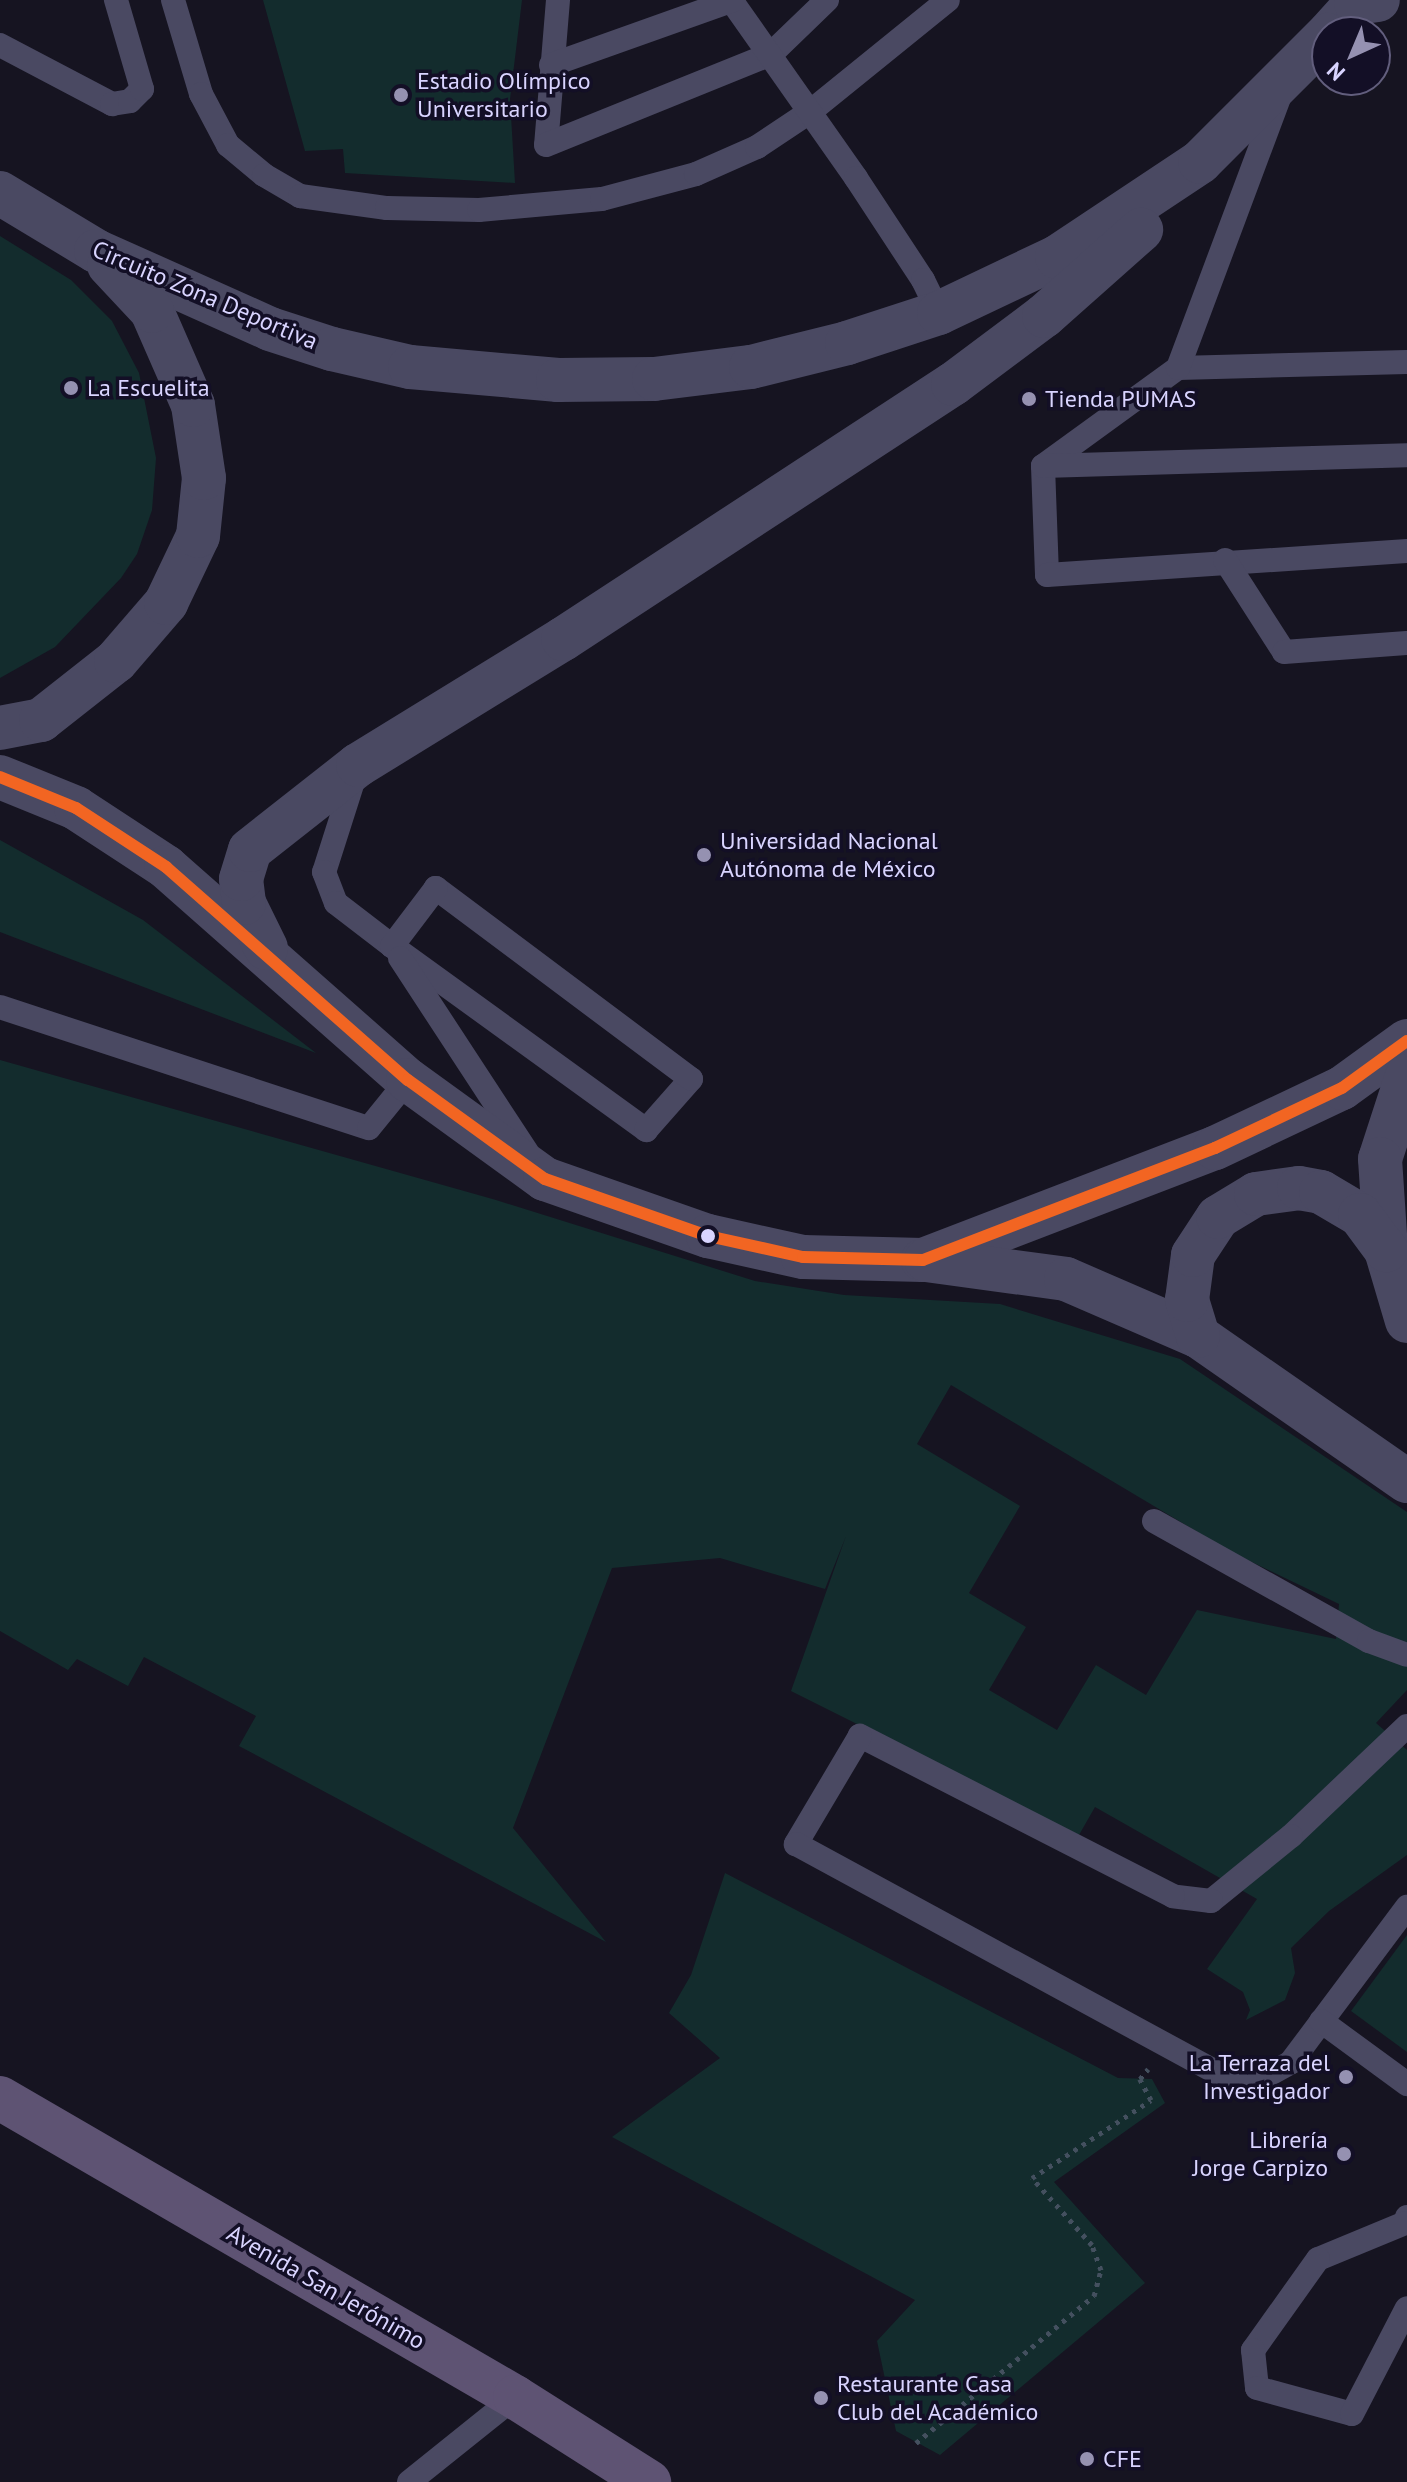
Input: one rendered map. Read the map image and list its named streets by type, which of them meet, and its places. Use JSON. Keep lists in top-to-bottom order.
{
  "streets": {
    "main road": ["Avenida San Jerónimo"],
    "street": ["Circuito Zona Deportiva"]
  },
  "places": [
    "Estadio Olímpico Universitario",
    "La Escuelita",
    "Tienda PUMAS",
    "Universidad Nacional Autónoma de México",
    "La Terraza del Investigador",
    "Librería Jorge Carpizo",
    "Restaurante Casa Club del Académico",
    "CFE"
  ],
  "north": "bottom left"
}
